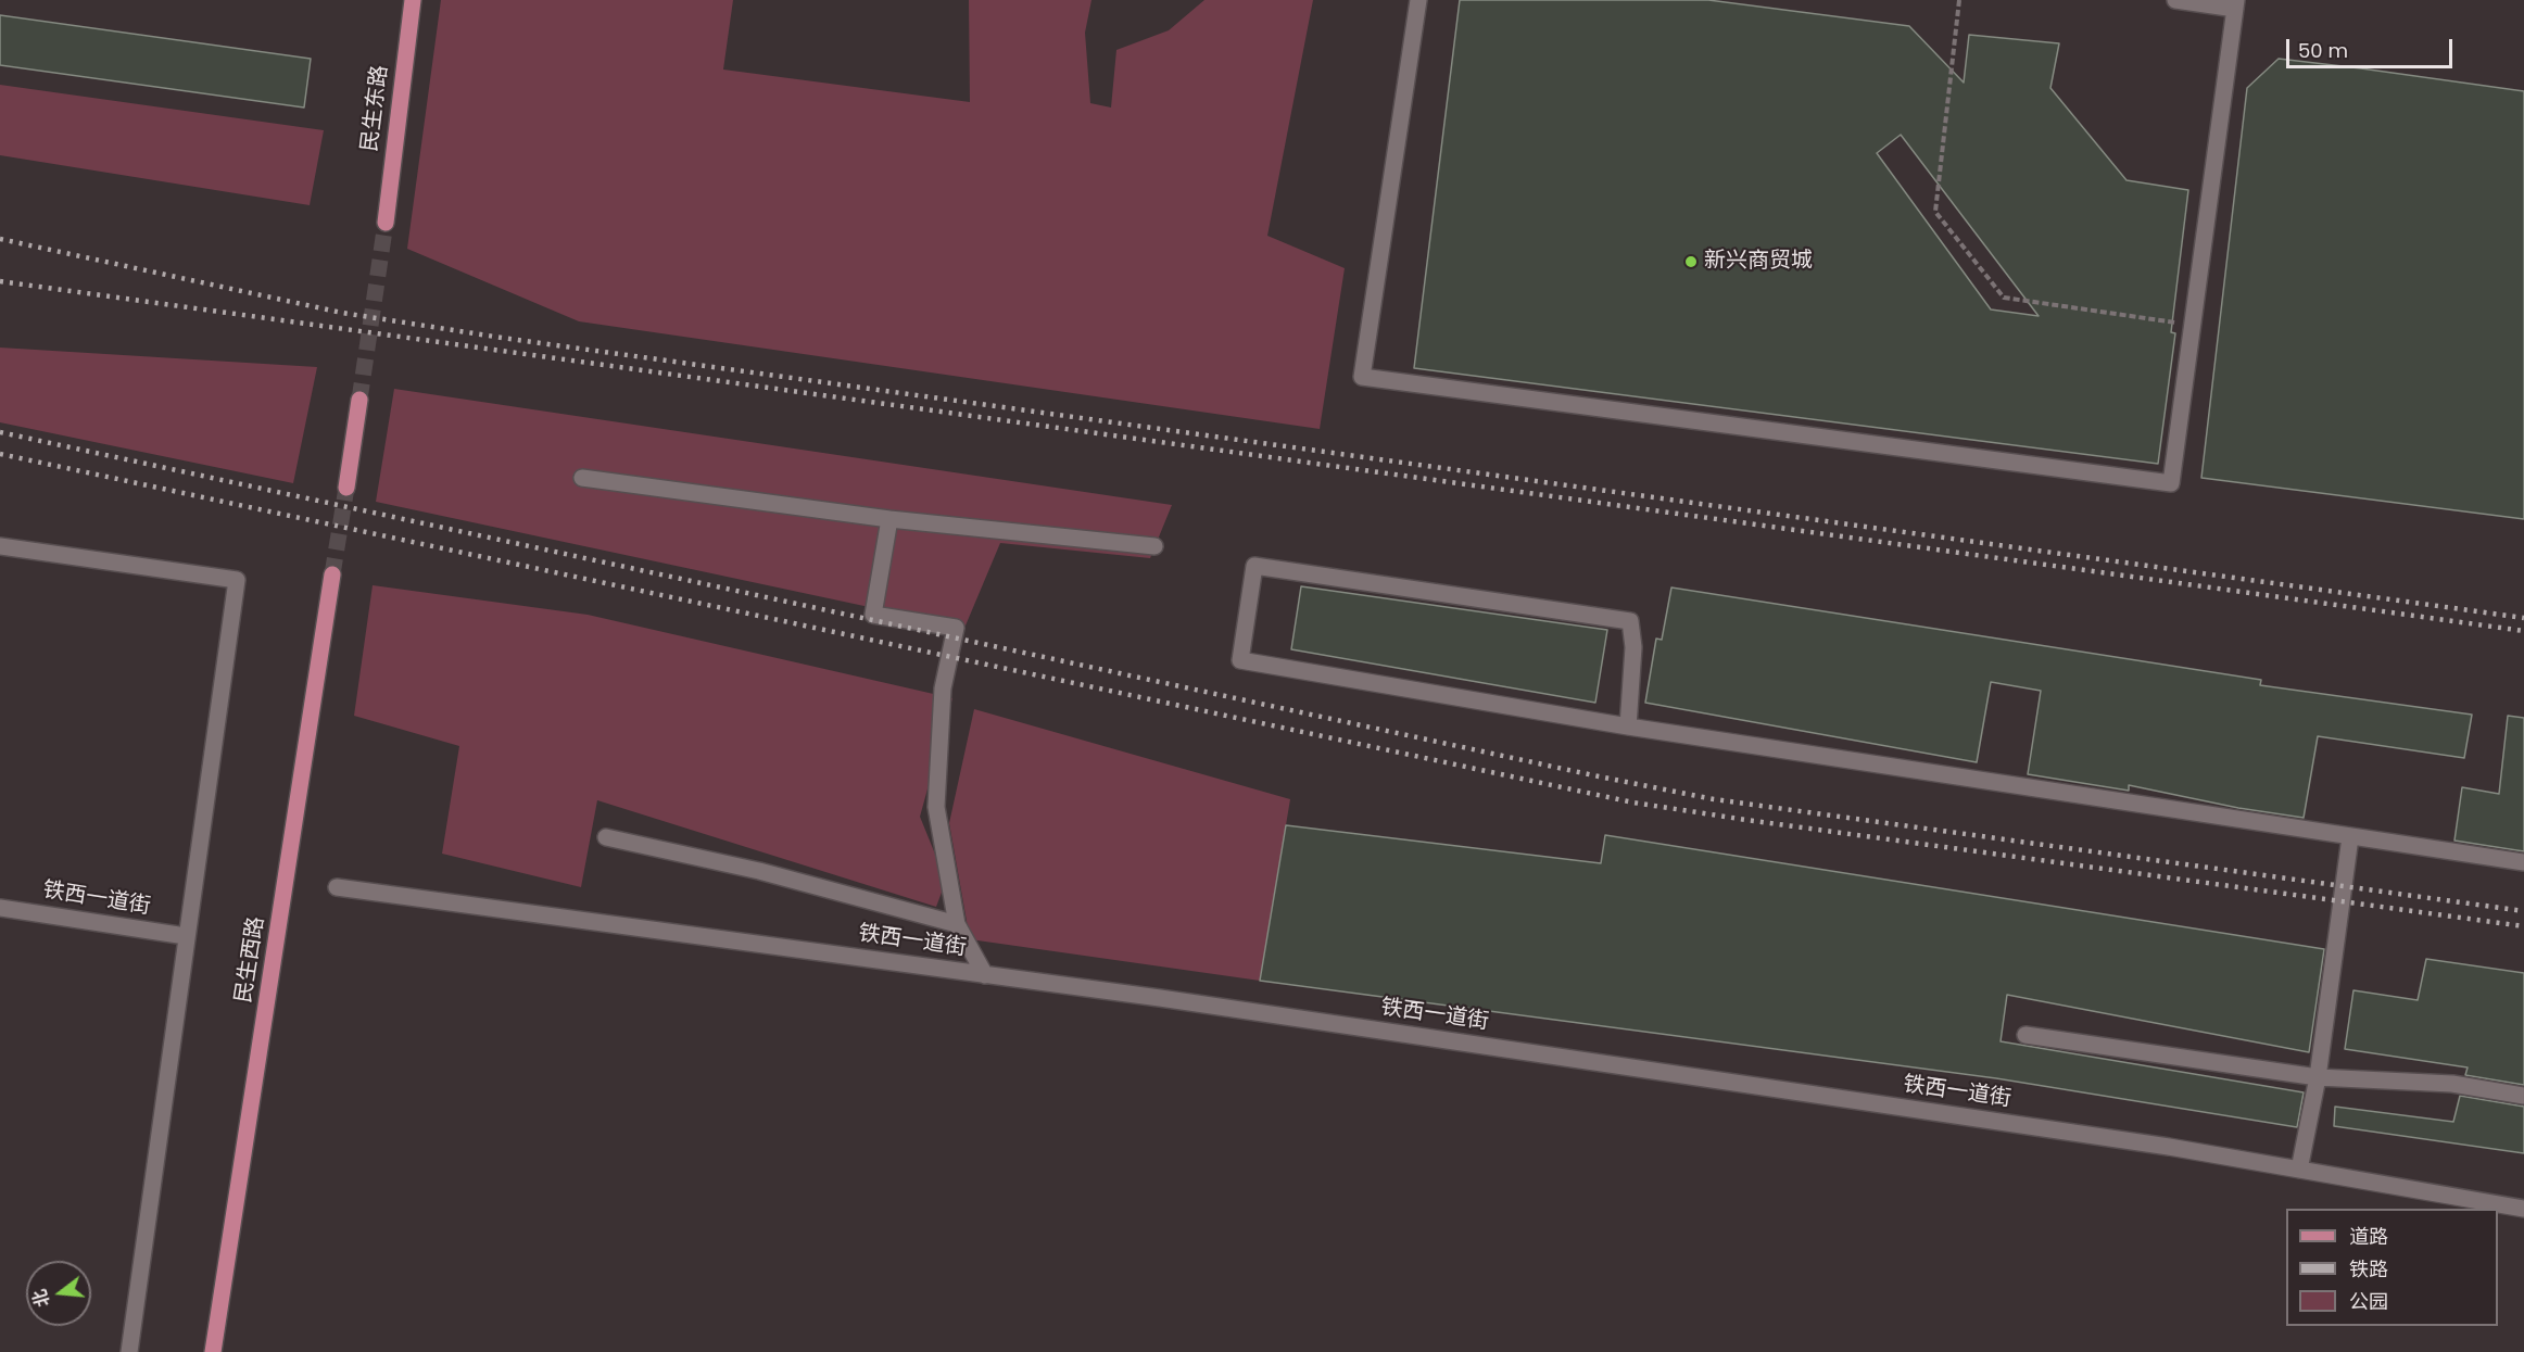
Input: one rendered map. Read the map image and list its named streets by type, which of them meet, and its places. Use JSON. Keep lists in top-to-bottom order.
{
  "streets": {
    "main road": ["民生东路", "民生西路"],
    "street": ["铁西一道街"]
  },
  "places": ["新兴商贸城"],
  "legend": ["道路", "铁路", "公园"],
  "scale_bar": "50 m",
  "north": "left"
}
